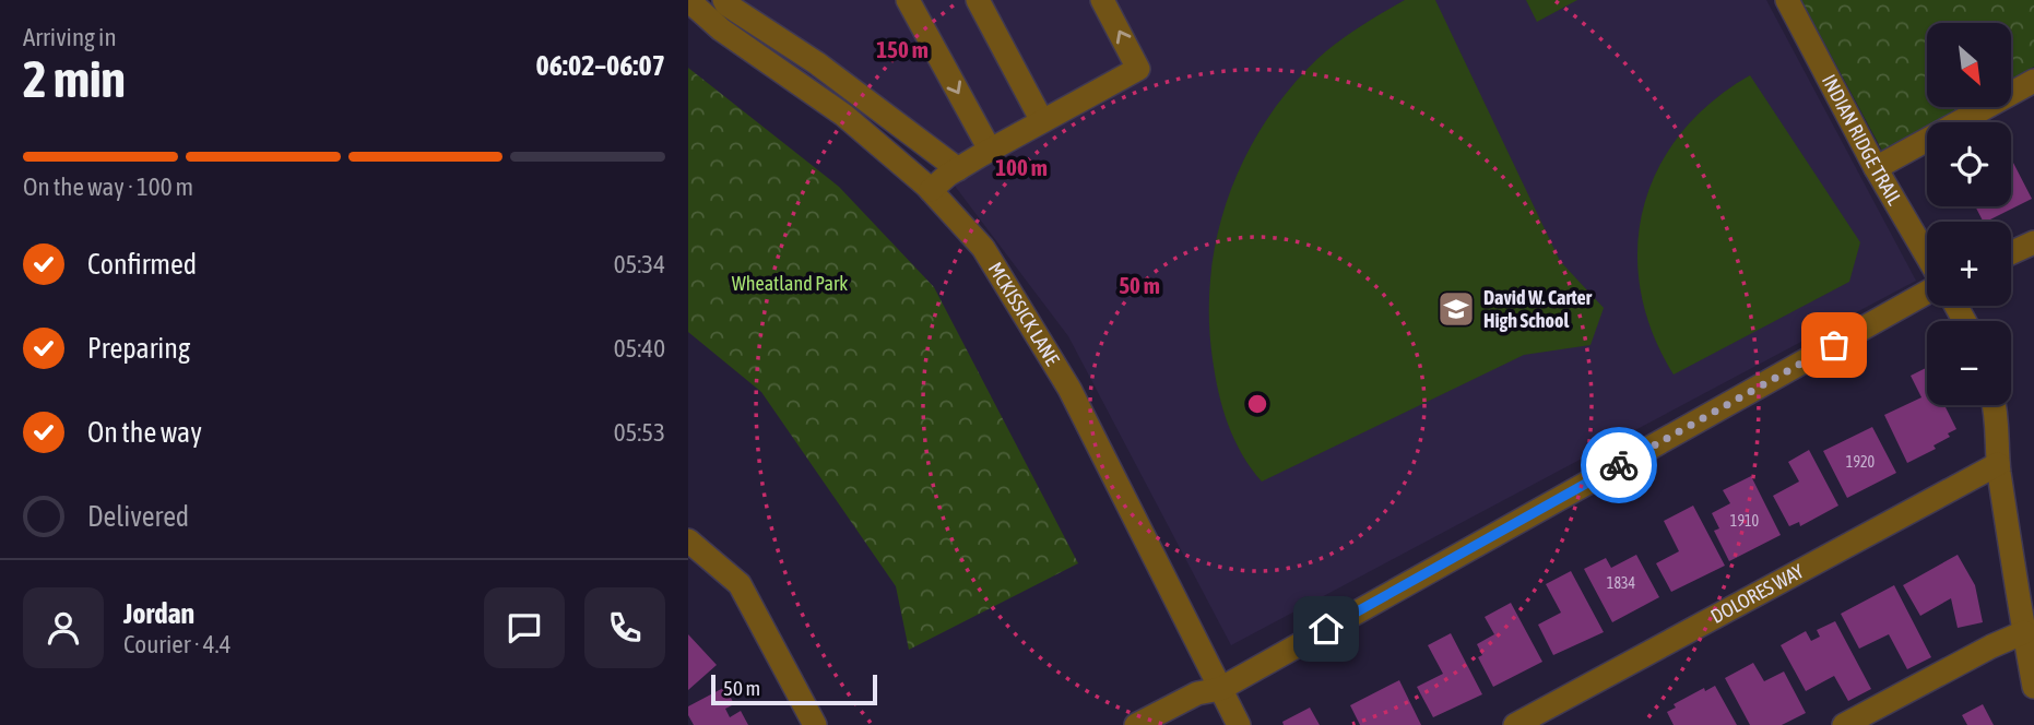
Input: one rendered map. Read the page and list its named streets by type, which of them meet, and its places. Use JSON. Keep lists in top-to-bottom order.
{
  "streets": {
    "street": ["INDIAN RIDGE TRAIL", "MCKISSICK LANE", "DOLORES WAY"]
  },
  "parks": ["Wheatland Park"],
  "places": {
    "school or university": ["David W. Carter High School"]
  },
  "house_numbers": ["1920", "1910", "1834"],
  "scale_bar": "50 m",
  "north": "bottom right",
  "page": {
    "heading": ["2 min", "Arriving in", "06:02–06:07"],
    "panel": ["Jordan", "Courier · 4.4"],
    "map_buttons": ["+", "−"],
    "bar": "On the way · 100 m",
    "list": [
      ["Confirmed", "05:34"],
      ["Preparing", "05:40"],
      ["On the way", "05:53"],
      "Delivered"
    ],
    "scale": "50 m"
  },
  "rings": ["150 m", "100 m", "50 m"]
}
